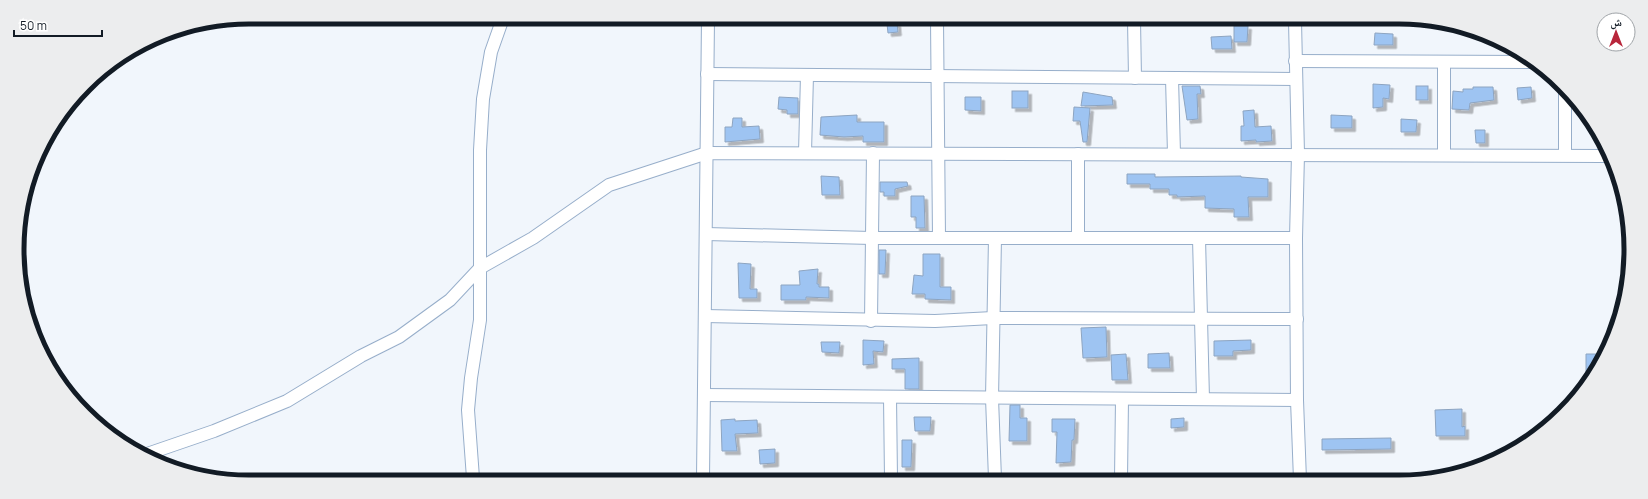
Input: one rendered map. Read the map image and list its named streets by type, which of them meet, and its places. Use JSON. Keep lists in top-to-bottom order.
{
  "scale_bar": "50 m",
  "north": "top"
}
